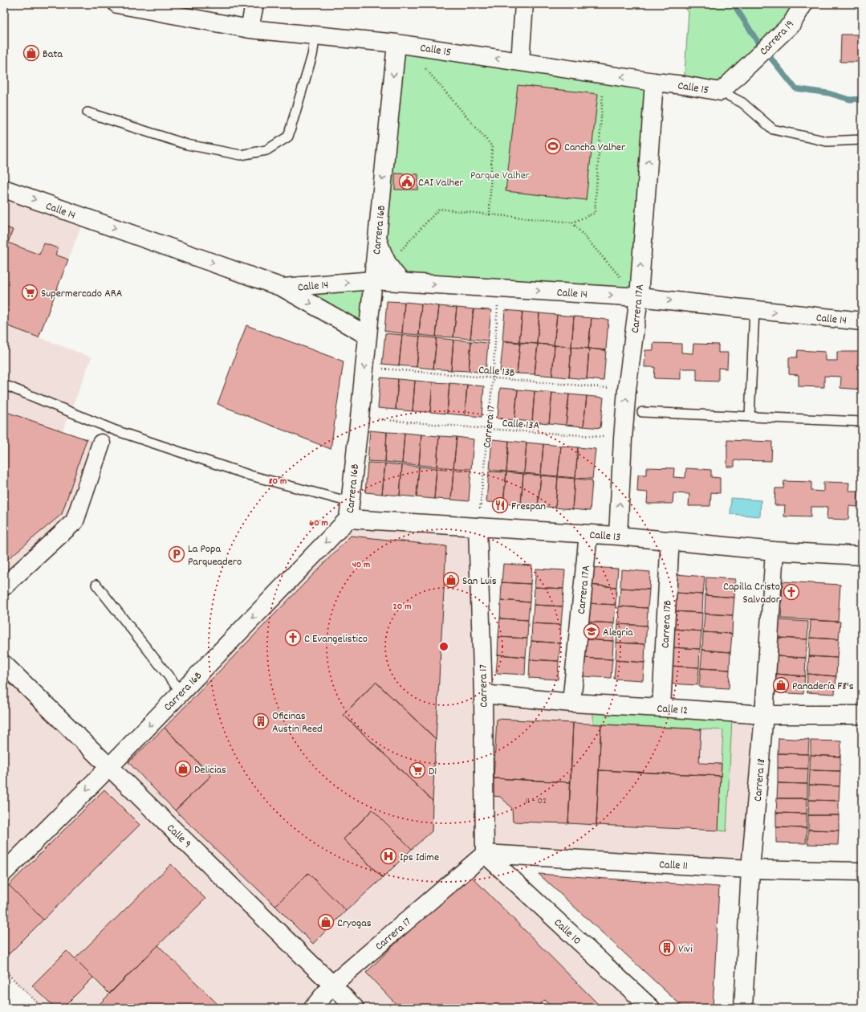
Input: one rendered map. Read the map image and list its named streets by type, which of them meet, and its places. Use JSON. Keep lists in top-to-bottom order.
{
  "streets": {
    "street": [
      "Carrera 19",
      "Calle 15",
      "Calle 14",
      "Carrera 16B",
      "Carrera 17A",
      "Carrera 17",
      "Calle 13",
      "Carrera 17B",
      "Calle 12",
      "Carrera 18",
      "Calle 9",
      "Calle 11",
      "Calle 10"
    ],
    "path": ["Calle 13B", "Calle 13A"]
  },
  "crossings": [
    ["Carrera 19", "Calle 15"],
    ["Calle 15", "Carrera 16B"],
    ["Calle 15", "Carrera 17A"],
    ["Calle 14", "Carrera 16B"],
    ["Calle 14", "Carrera 17A"],
    ["Calle 14", "Carrera 17"],
    ["Carrera 16B", "Calle 13B"],
    ["Carrera 16B", "Calle 13A"],
    ["Carrera 16B", "Calle 13"],
    ["Carrera 16B", "Calle 9"],
    ["Carrera 17A", "Calle 13B"],
    ["Carrera 17A", "Calle 13A"],
    ["Carrera 17A", "Calle 13"],
    ["Carrera 17A", "Calle 12"],
    ["Calle 13B", "Carrera 17"],
    ["Calle 13A", "Carrera 17"],
    ["Carrera 17", "Calle 13"],
    ["Carrera 17", "Calle 12"],
    ["Carrera 17", "Calle 9"],
    ["Carrera 17", "Calle 11"],
    ["Carrera 17", "Calle 10"],
    ["Calle 13", "Carrera 17B"],
    ["Calle 13", "Carrera 18"],
    ["Carrera 17B", "Calle 12"],
    ["Calle 12", "Carrera 18"],
    ["Carrera 18", "Calle 11"],
    ["Calle 11", "Calle 10"]
  ],
  "one_way": [
    "Calle 15",
    "Calle 14",
    "Carrera 16B",
    "Carrera 17A"
  ],
  "parks": ["Parque Valher"],
  "places": {
    "shop": [
      "Bata",
      "San Luis",
      "Panadería F8's",
      "Delicias",
      "Cryogas"
    ],
    "sports": ["Cancha Valher"],
    "public building": ["CAI Valher"],
    "supermarket": ["Supermercado ARA", "D1"],
    "restaurant": ["Frespan"],
    "parking": ["La Popa Parqueadero"],
    "church": ["Capilla Cristo Salvador", "C Evangelistico"],
    "school or university": ["Alegria"],
    "building": ["Oficinas Austin Reed", "Vivi"],
    "hospital": ["Ips Idime"]
  },
  "house_numbers": ["11 - 02"],
  "rings": [
    "80 m",
    "60 m",
    "40 m",
    "20 m"
  ]
}
